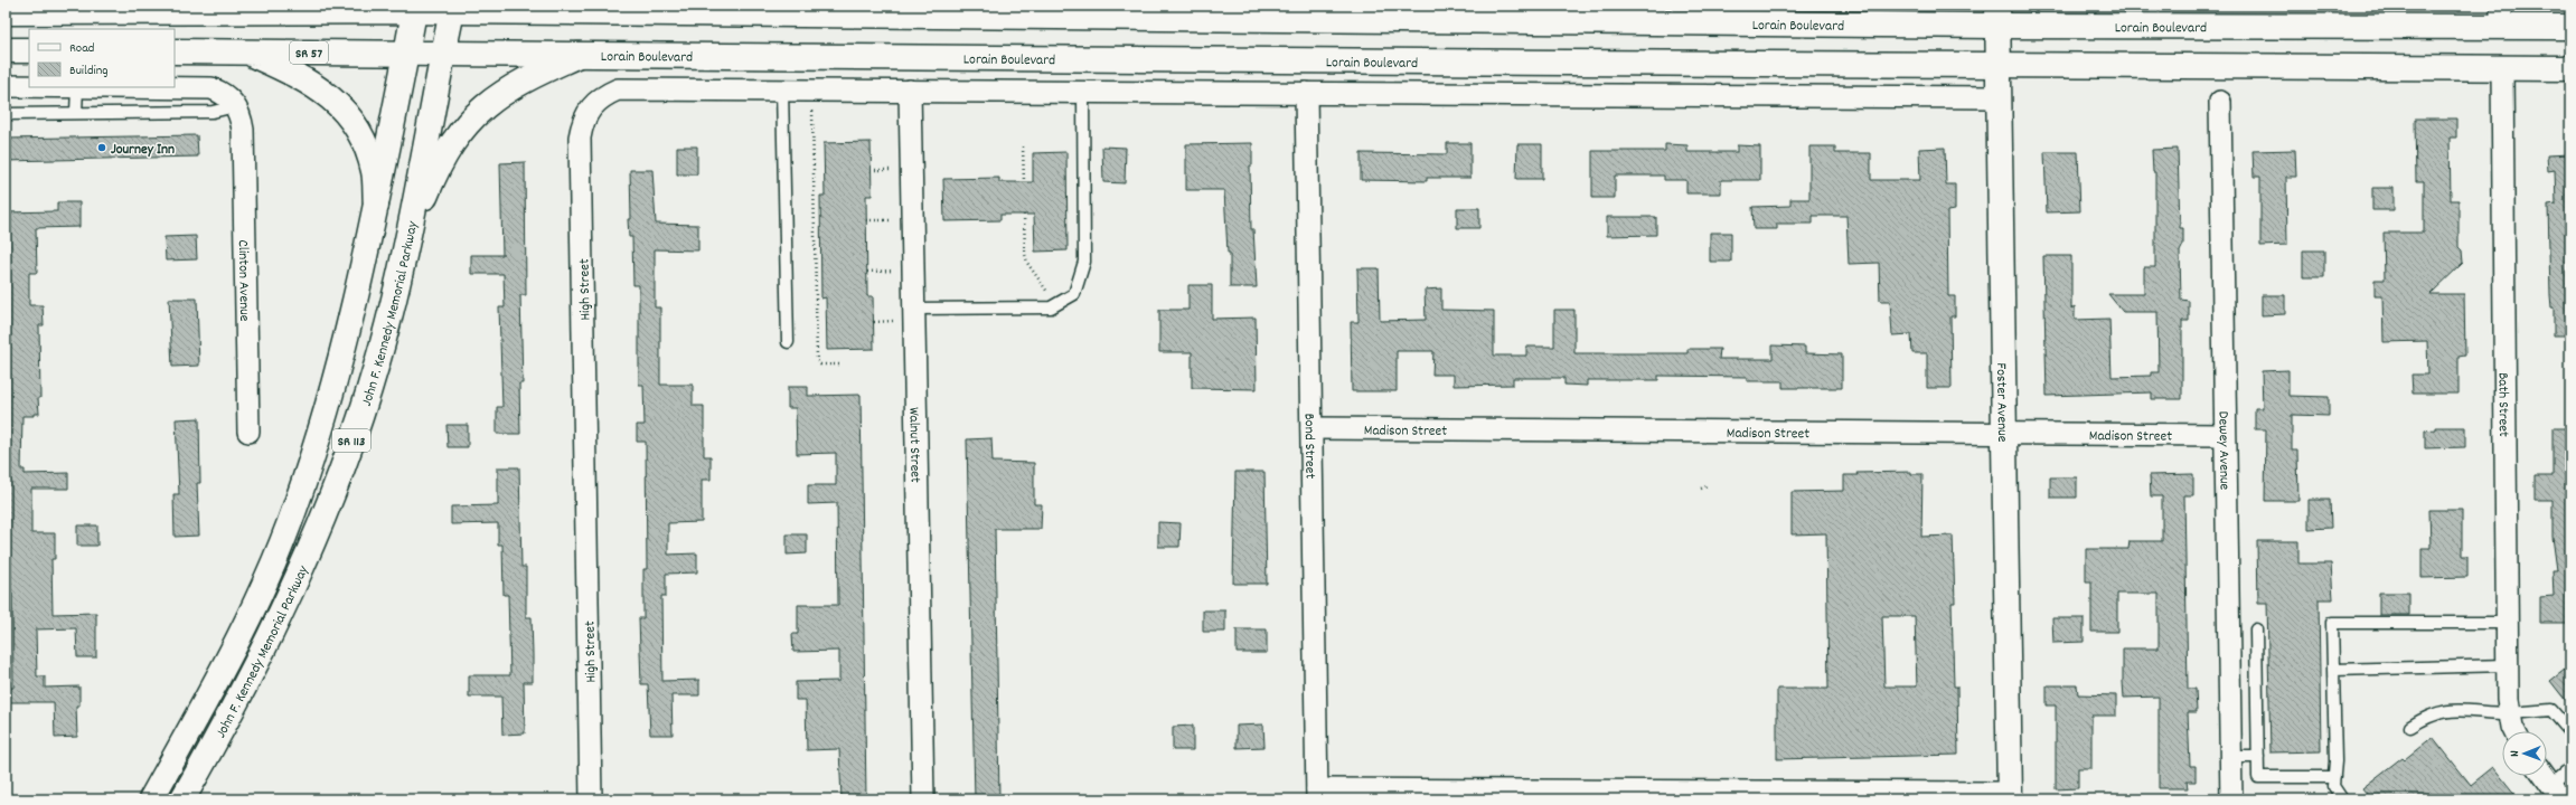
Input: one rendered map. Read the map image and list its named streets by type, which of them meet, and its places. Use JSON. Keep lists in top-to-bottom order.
{
  "streets": {
    "main road": [
      "Lorain Boulevard",
      "SR 57",
      "John F. Kennedy Memorial Parkway",
      "Foster Avenue",
      "SR 113"
    ],
    "street": [
      "Clinton Avenue",
      "High Street",
      "Bath Street",
      "Madison Street",
      "Walnut Street",
      "Bond Street",
      "Dewey Avenue"
    ]
  },
  "crossings": [
    ["Lorain Boulevard", "John F. Kennedy Memorial Parkway"],
    ["Lorain Boulevard", "Foster Avenue"],
    ["Lorain Boulevard", "Bath Street"],
    ["High Street", "Walnut Street"],
    ["Foster Avenue", "Madison Street"],
    ["Madison Street", "Bond Street"],
    ["Madison Street", "Dewey Avenue"]
  ],
  "places": ["Journey Inn"],
  "legend": ["Road", "Building"],
  "north": "left"
}
